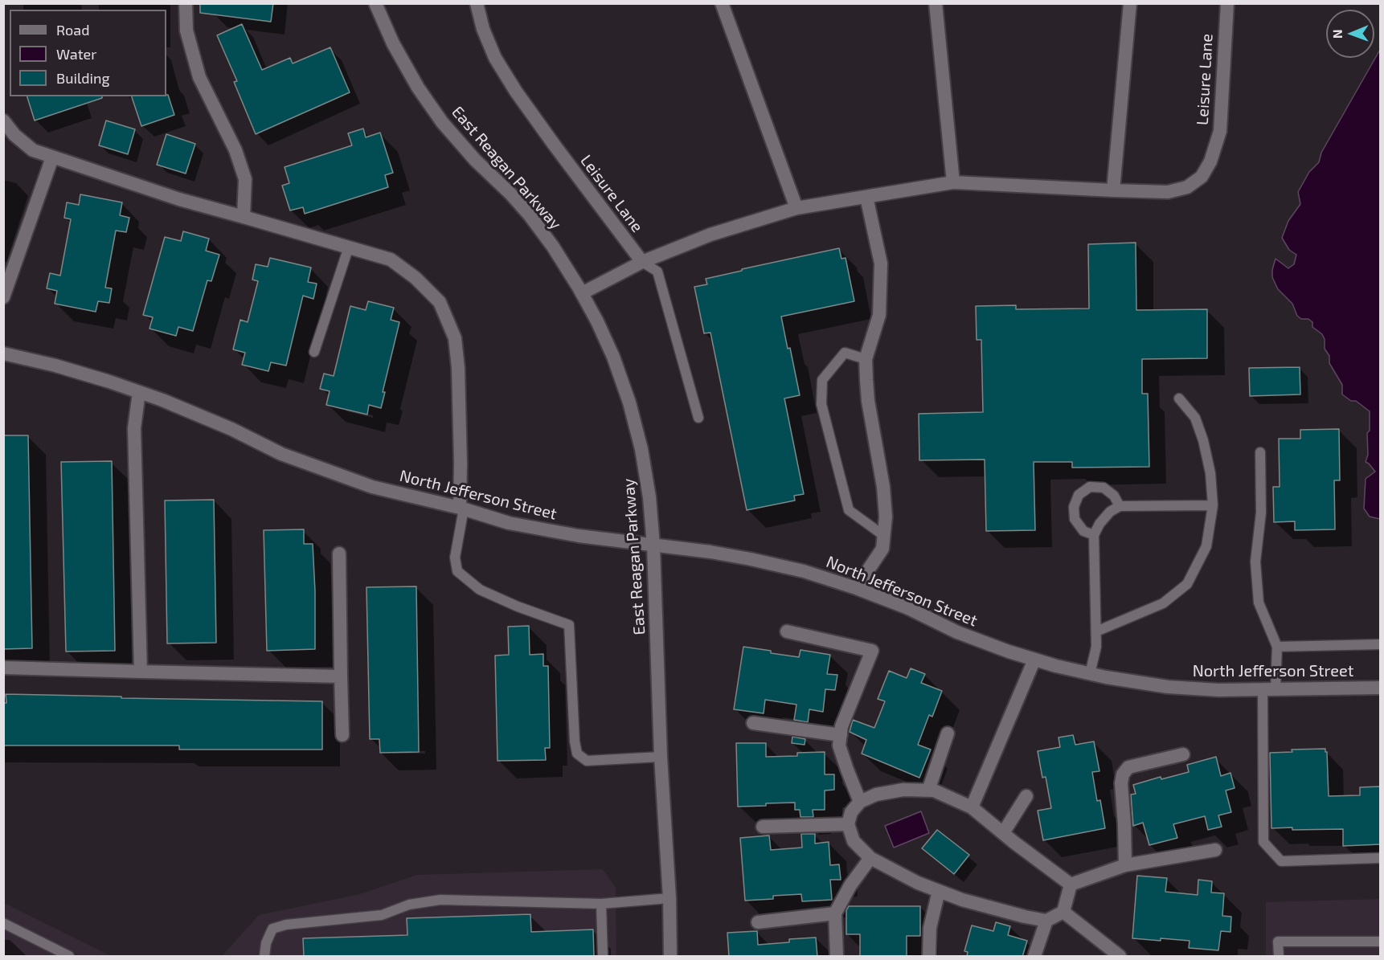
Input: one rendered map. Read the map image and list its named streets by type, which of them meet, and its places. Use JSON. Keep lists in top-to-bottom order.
{
  "streets": {
    "street": ["Leisure Lane", "East Reagan Parkway", "North Jefferson Street"]
  },
  "crossings": [
    ["East Reagan Parkway", "North Jefferson Street"]
  ],
  "legend": ["Road", "Water", "Building"],
  "north": "left"
}
